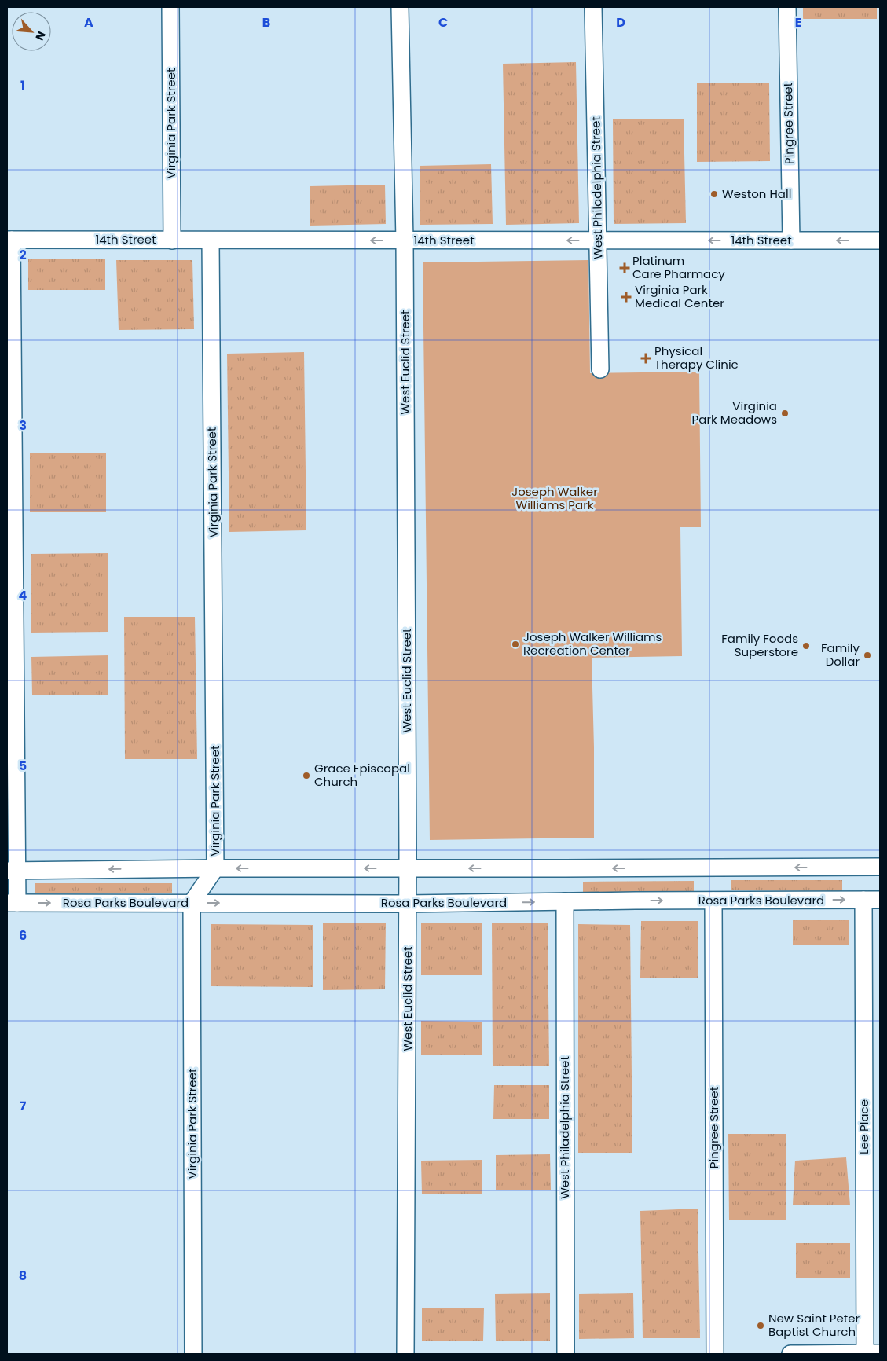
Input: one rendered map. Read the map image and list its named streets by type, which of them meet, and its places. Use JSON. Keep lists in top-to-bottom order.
{
  "streets": {
    "street": [
      "Virginia Park Street",
      "Pingree Street",
      "West Philadelphia Street",
      "14th Street",
      "West Euclid Street",
      "Rosa Parks Boulevard",
      "Lee Place"
    ]
  },
  "crossings": [
    ["Virginia Park Street", "14th Street"],
    ["Virginia Park Street", "Rosa Parks Boulevard"],
    ["Pingree Street", "14th Street"],
    ["Pingree Street", "Rosa Parks Boulevard"],
    ["West Philadelphia Street", "14th Street"],
    ["West Philadelphia Street", "Rosa Parks Boulevard"],
    ["14th Street", "West Euclid Street"],
    ["West Euclid Street", "Rosa Parks Boulevard"],
    ["Rosa Parks Boulevard", "Lee Place"]
  ],
  "one_way": ["14th Street"],
  "parks": ["Joseph Walker Williams Park"],
  "places": {
    "other": [
      "Weston Hall",
      "Virginia Park Meadows",
      "Joseph Walker Williams Recreation Center",
      "Family Foods Superstore",
      "Family Dollar",
      "Grace Episcopal Church",
      "New Saint Peter Baptist Church"
    ],
    "health": ["Platinum Care Pharmacy", "Virginia Park Medical Center", "Physical Therapy Clinic"]
  },
  "north": "bottom right",
  "grid": {
    "columns": [
      "A",
      "B",
      "C",
      "D",
      "E"
    ],
    "rows": [
      "1",
      "2",
      "3",
      "4",
      "5",
      "6",
      "7",
      "8"
    ]
  }
}
